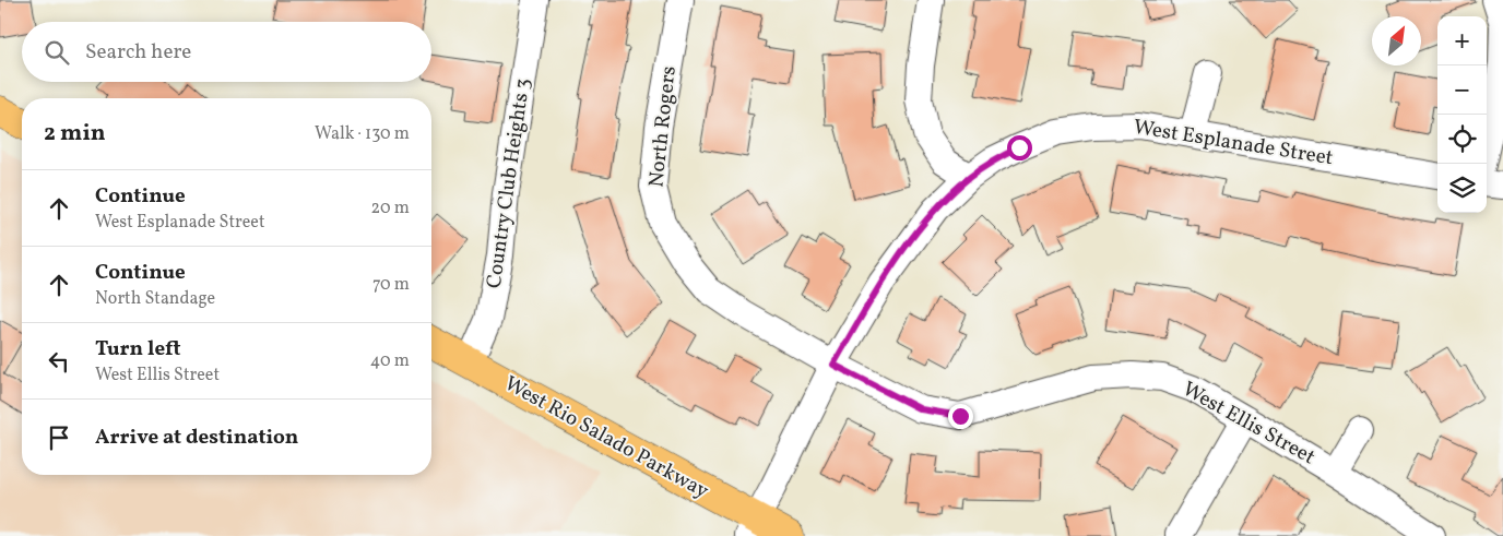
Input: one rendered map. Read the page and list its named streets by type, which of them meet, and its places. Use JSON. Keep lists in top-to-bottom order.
{
  "streets": {
    "main road": ["West Rio Salado Parkway"],
    "street": [
      "North Rogers",
      "West Esplanade Street",
      "Country Club Heights 3",
      "West Ellis Street"
    ]
  },
  "crossings": [
    ["North Rogers", "West Esplanade Street"],
    ["North Rogers", "West Ellis Street"],
    ["West Esplanade Street", "West Ellis Street"],
    ["West Esplanade Street", "West Rio Salado Parkway"],
    ["Country Club Heights 3", "West Rio Salado Parkway"]
  ],
  "north": "top right",
  "page": {
    "map_buttons": ["+", "−"],
    "search": "Search here",
    "heading": ["2 min", "Walk · 130 m"],
    "list": [
      ["Continue", "West Esplanade Street", "20 m"],
      ["Continue", "North Standage", "70 m"],
      ["Turn left", "West Ellis Street", "40 m"],
      "Arrive at destination"
    ]
  }
}
